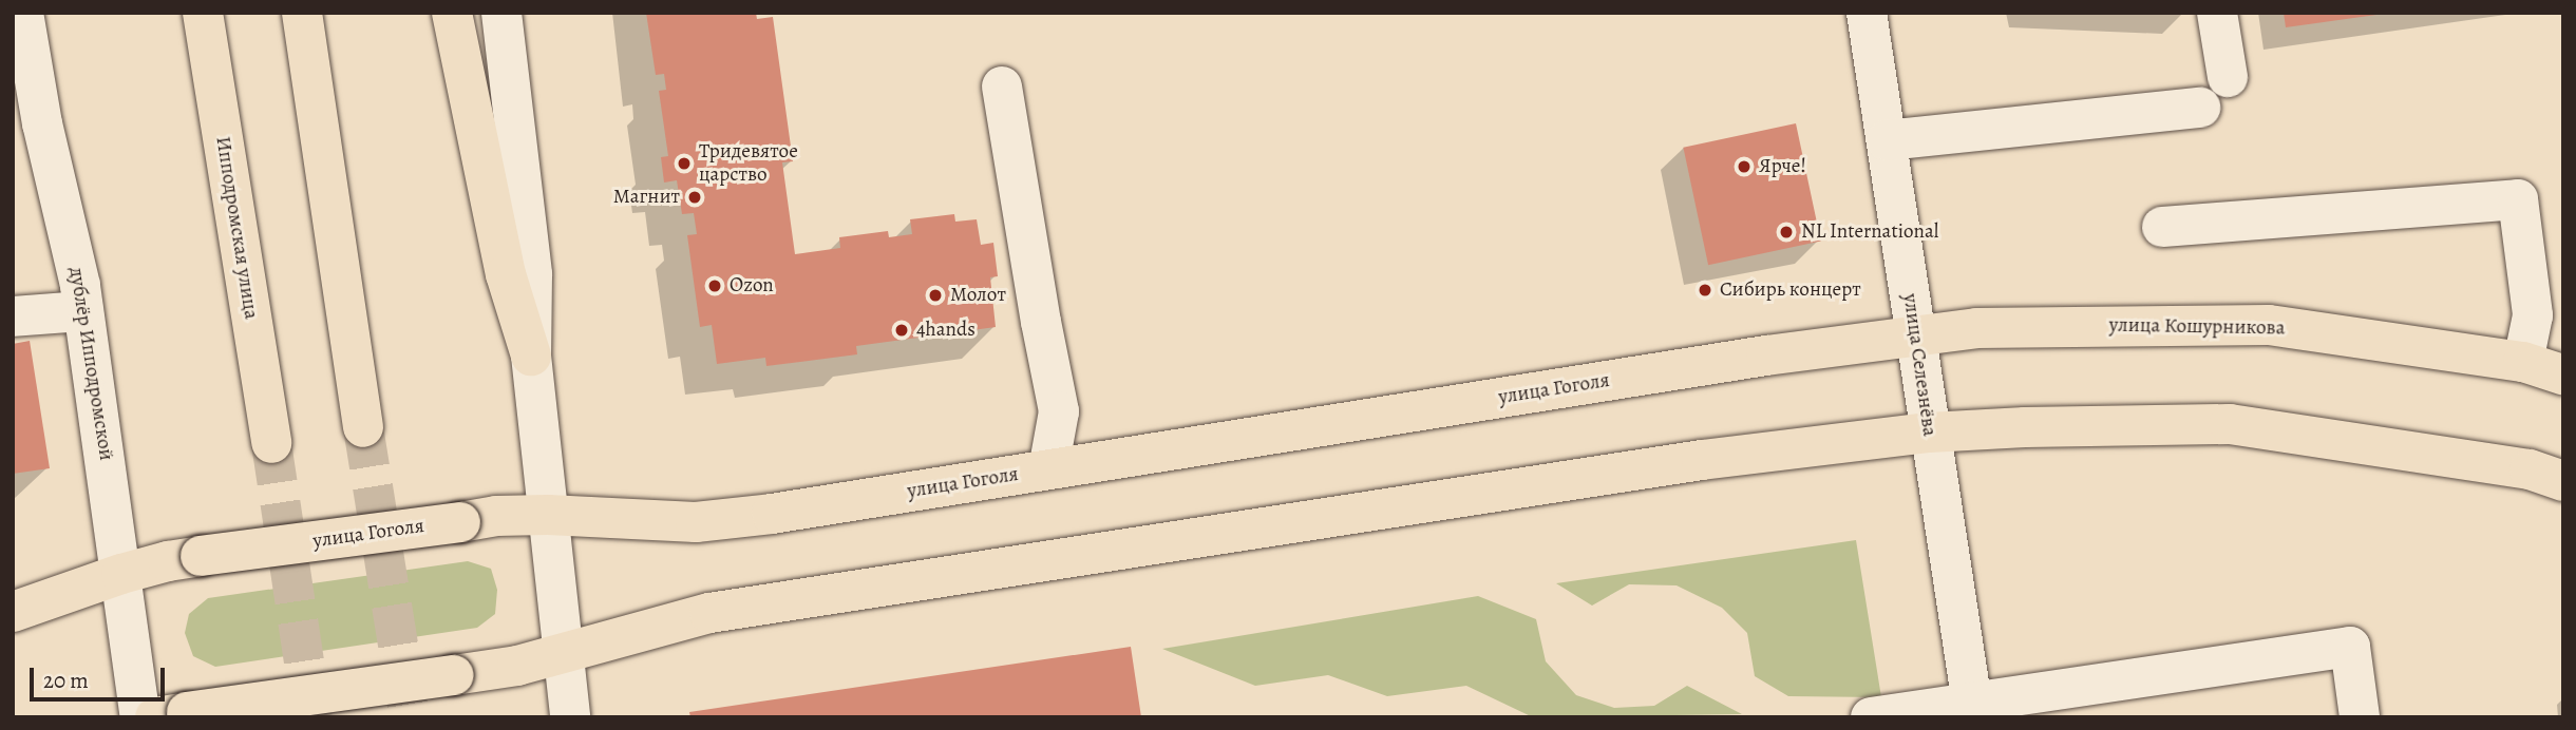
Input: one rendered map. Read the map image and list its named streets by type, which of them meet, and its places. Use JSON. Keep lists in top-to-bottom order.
{
  "streets": {
    "main road": ["Ипподромская улица", "улица Кошурникова", "улица Гоголя"],
    "street": ["дублёр Ипподромской", "улица Селезнёва"]
  },
  "crossings": [
    ["улица Кошурникова", "улица Селезнёва"],
    ["улица Кошурникова", "улица Гоголя"],
    ["дублёр Ипподромской", "улица Гоголя"],
    ["улица Селезнёва", "улица Гоголя"]
  ],
  "places": [
    "Тридевятое царство",
    "Ярче!",
    "Магнит",
    "NL International",
    "Ozon",
    "Сибирь концерт",
    "Молот",
    "4hands"
  ],
  "scale_bar": "20 m"
}
